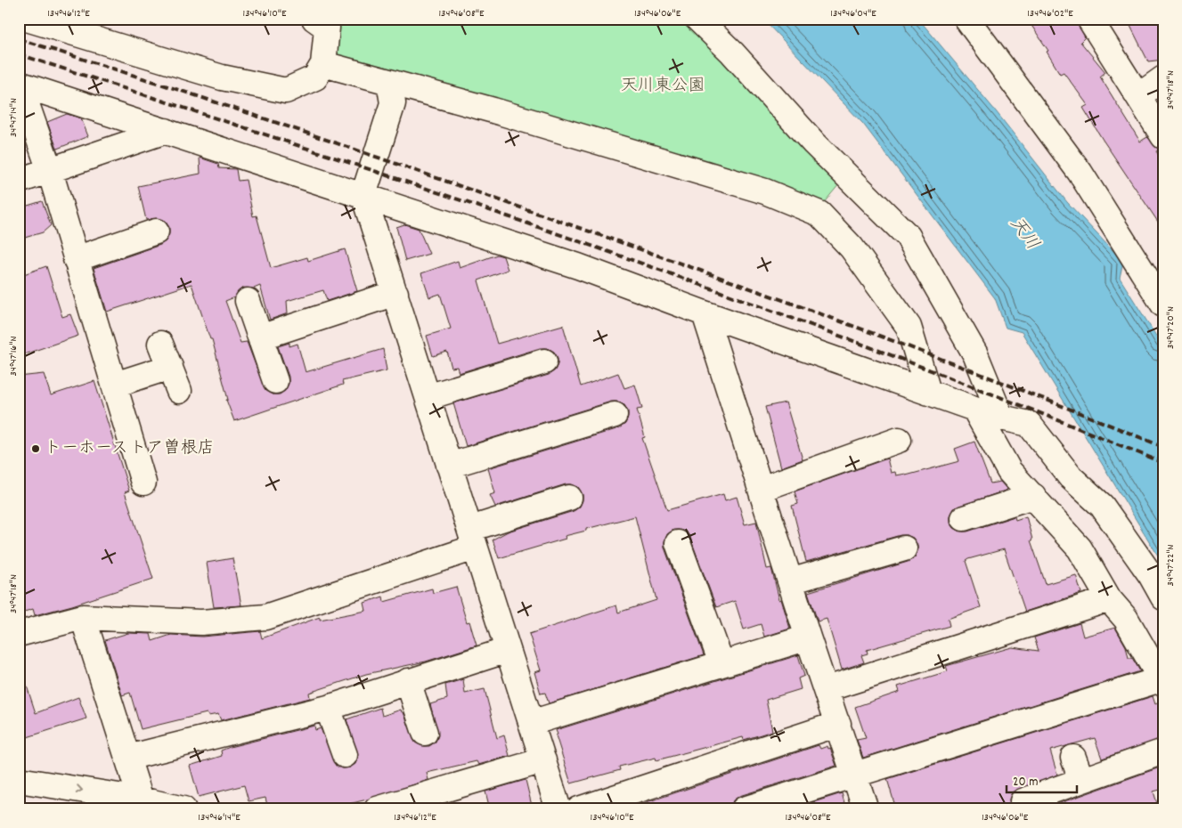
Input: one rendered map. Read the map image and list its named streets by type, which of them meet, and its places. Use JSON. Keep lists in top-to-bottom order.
{
  "water": ["天川"],
  "parks": ["天川東公園"],
  "places": ["トーホーストア曽根店"],
  "scale_bar": "20 m",
  "coordinates": [
    "134°46'12\"E",
    "134°46'10\"E",
    "134°46'08\"E",
    "134°46'06\"E",
    "134°46'04\"E",
    "134°46'02\"E",
    "34°47'18\"N",
    "34°47'14\"N",
    "34°47'20\"N",
    "34°47'16\"N",
    "34°47'22\"N",
    "134°46'14\"E"
  ]
}
